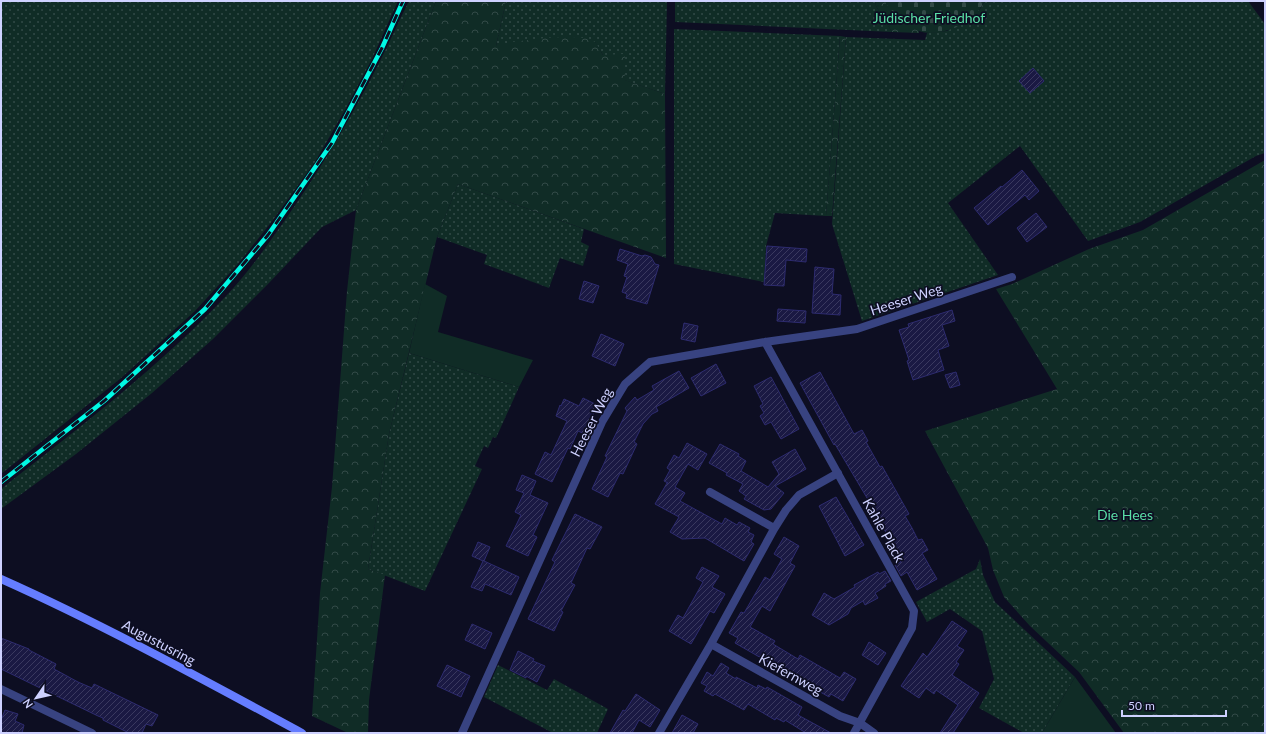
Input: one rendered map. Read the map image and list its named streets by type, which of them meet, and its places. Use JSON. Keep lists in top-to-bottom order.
{
  "streets": {
    "main road": ["Augustusring"],
    "street": ["Heeser Weg", "Kahle Plack", "Kiefernweg"]
  },
  "crossings": [
    ["Heeser Weg", "Kahle Plack"],
    ["Kahle Plack", "Kiefernweg"]
  ],
  "parks": ["Jüdischer Friedhof", "Die Hees"],
  "scale_bar": "50 m",
  "north": "bottom left"
}
